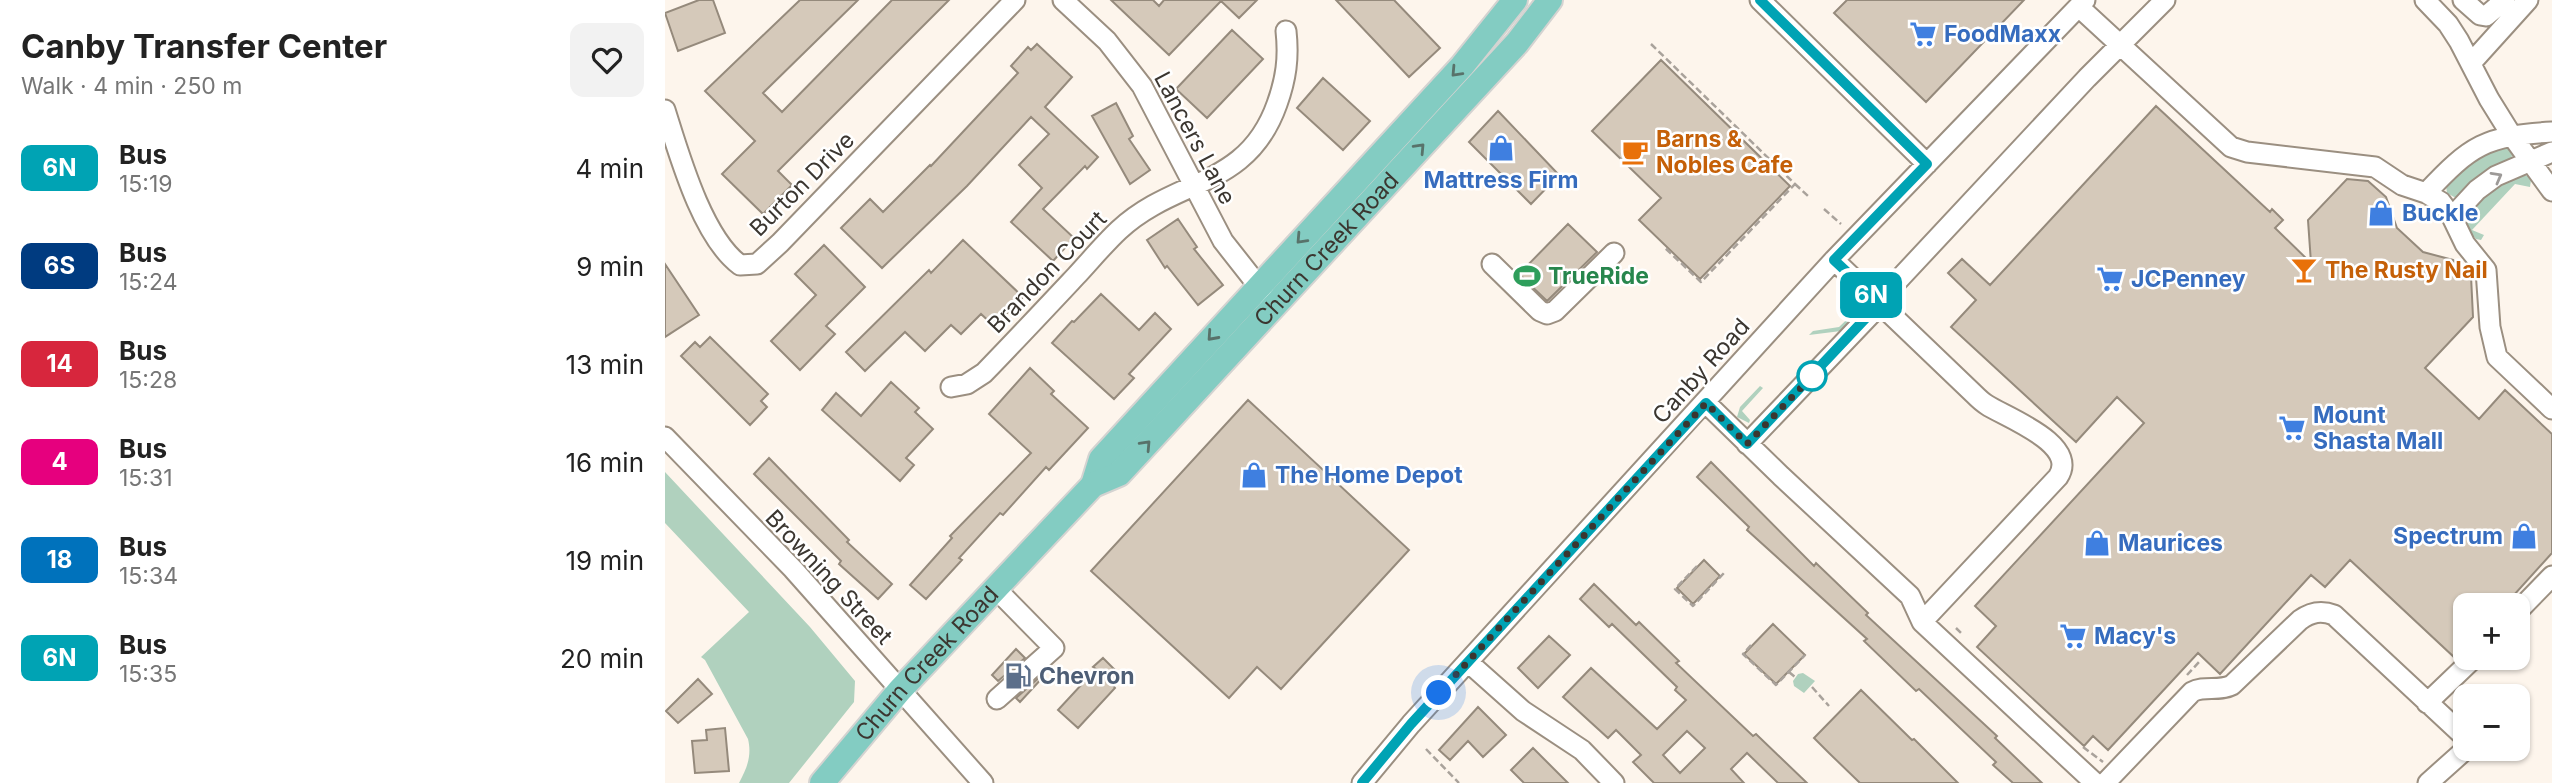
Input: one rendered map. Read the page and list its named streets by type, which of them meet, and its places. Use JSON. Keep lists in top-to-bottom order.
{
  "streets": {
    "main road": ["Churn Creek Road"],
    "street": [
      "Lancers Lane",
      "Burton Drive",
      "Brandon Court",
      "Canby Road",
      "Browning Street"
    ]
  },
  "crossings": [
    ["Lancers Lane", "Churn Creek Road"],
    ["Lancers Lane", "Brandon Court"],
    ["Churn Creek Road", "Browning Street"]
  ],
  "places": {
    "supermarket": [
      "FoodMaxx",
      "JCPenney",
      "Mount Shasta Mall",
      "Macy's"
    ],
    "shop": [
      "Mattress Firm",
      "Buckle",
      "The Home Depot",
      "Spectrum",
      "Maurices"
    ],
    "cafe": ["Barns & Nobles Cafe"],
    "bar": ["The Rusty Nail"],
    "sports": ["TrueRide"],
    "fuel station": ["Chevron"]
  },
  "lines": ["bus line 6N"],
  "page": {
    "heading": ["Canby Transfer Center", "Walk · 4 min · 250 m"],
    "on_map": "6N",
    "list": [
      {
        "mark": "6N",
        "name": "Bus",
        "note": "15:19",
        "value": "4 min"
      },
      {
        "mark": "6S",
        "name": "Bus",
        "note": "15:24",
        "value": "9 min"
      },
      {
        "mark": "14",
        "name": "Bus",
        "note": "15:28",
        "value": "13 min"
      },
      {
        "mark": "4",
        "name": "Bus",
        "note": "15:31",
        "value": "16 min"
      },
      {
        "mark": "18",
        "name": "Bus",
        "note": "15:34",
        "value": "19 min"
      },
      {
        "mark": "6N",
        "name": "Bus",
        "note": "15:35",
        "value": "20 min"
      }
    ],
    "map_buttons": ["+", "−"]
  }
}
